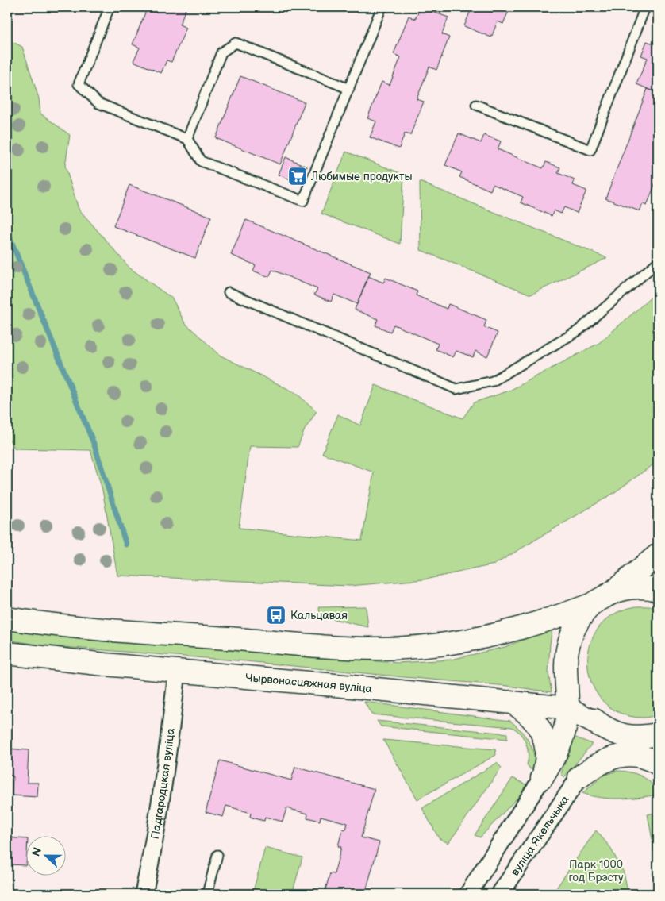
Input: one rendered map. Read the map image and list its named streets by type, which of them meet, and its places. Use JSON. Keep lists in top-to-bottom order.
{
  "streets": {
    "main road": ["Чырвонасцяжная вуліца"],
    "street": ["Падгародцкая вуліца", "вуліца Якельчыка"]
  },
  "crossings": [
    ["Чырвонасцяжная вуліца", "Падгародцкая вуліца"]
  ],
  "parks": ["Парк 1000 год Брэсту"],
  "places": {
    "supermarket": ["Любимые продукты"],
    "bus stop": ["Кальцавая"]
  },
  "north": "left"
}
